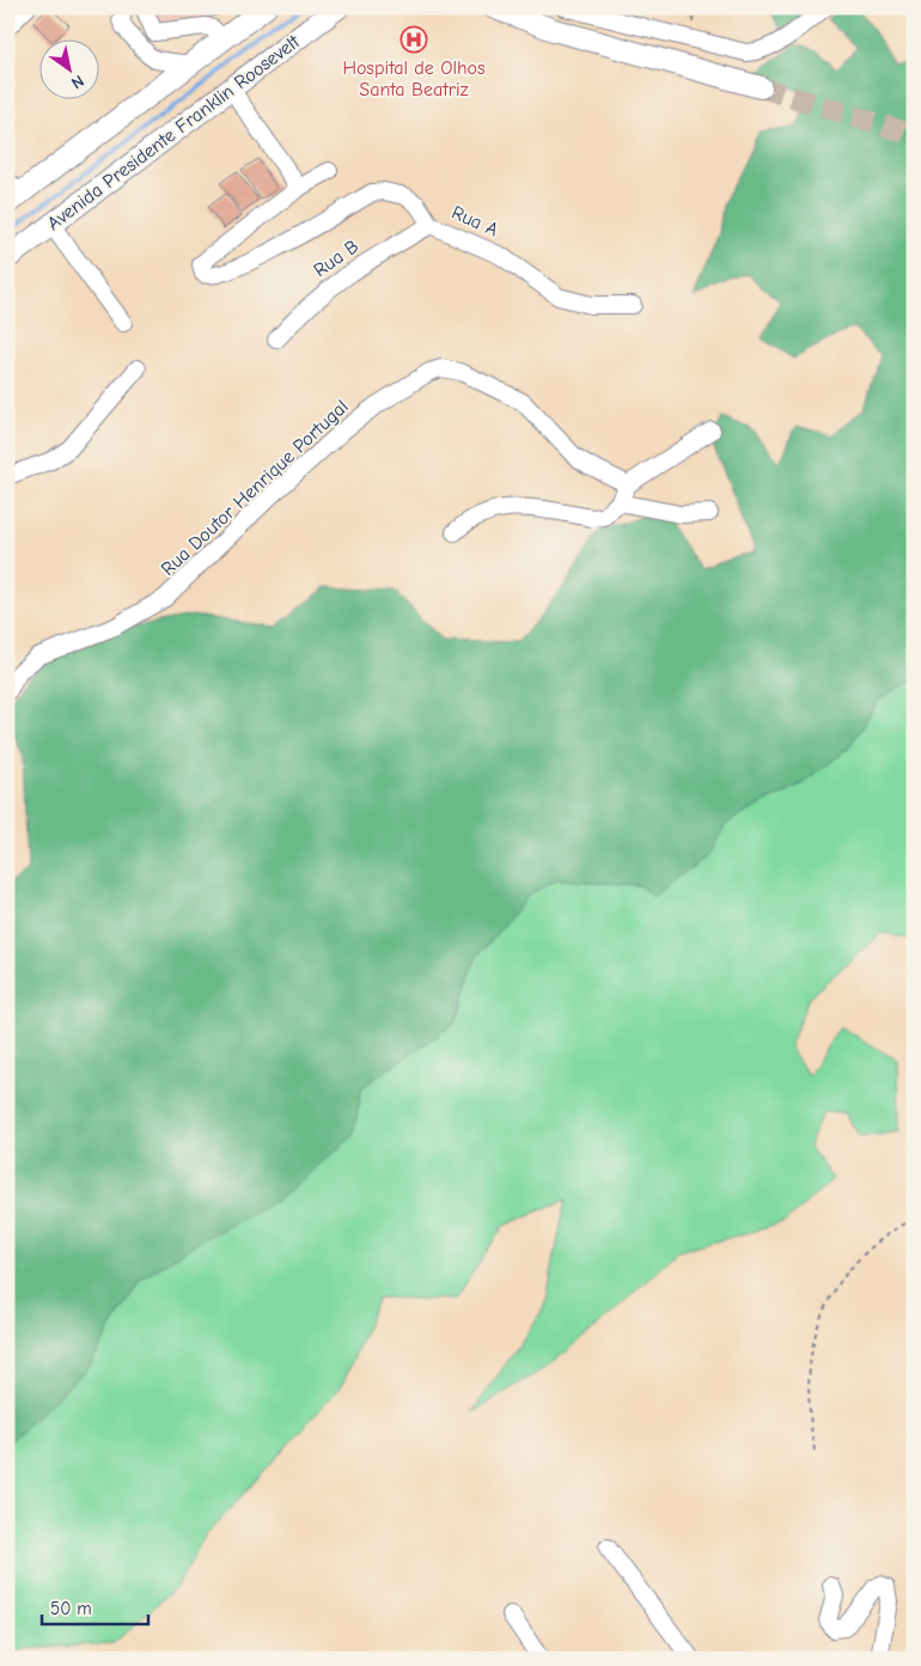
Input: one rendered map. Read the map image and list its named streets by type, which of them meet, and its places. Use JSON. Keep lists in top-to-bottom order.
{
  "streets": {
    "main road": ["Avenida Presidente Franklin Roosevelt"],
    "street": ["Rua A", "Rua B", "Rua Doutor Henrique Portugal"]
  },
  "crossings": [
    ["Rua A", "Rua B"]
  ],
  "places": {
    "hospital": ["Hospital de Olhos Santa Beatriz"]
  },
  "scale_bar": "50 m",
  "north": "bottom right"
}
